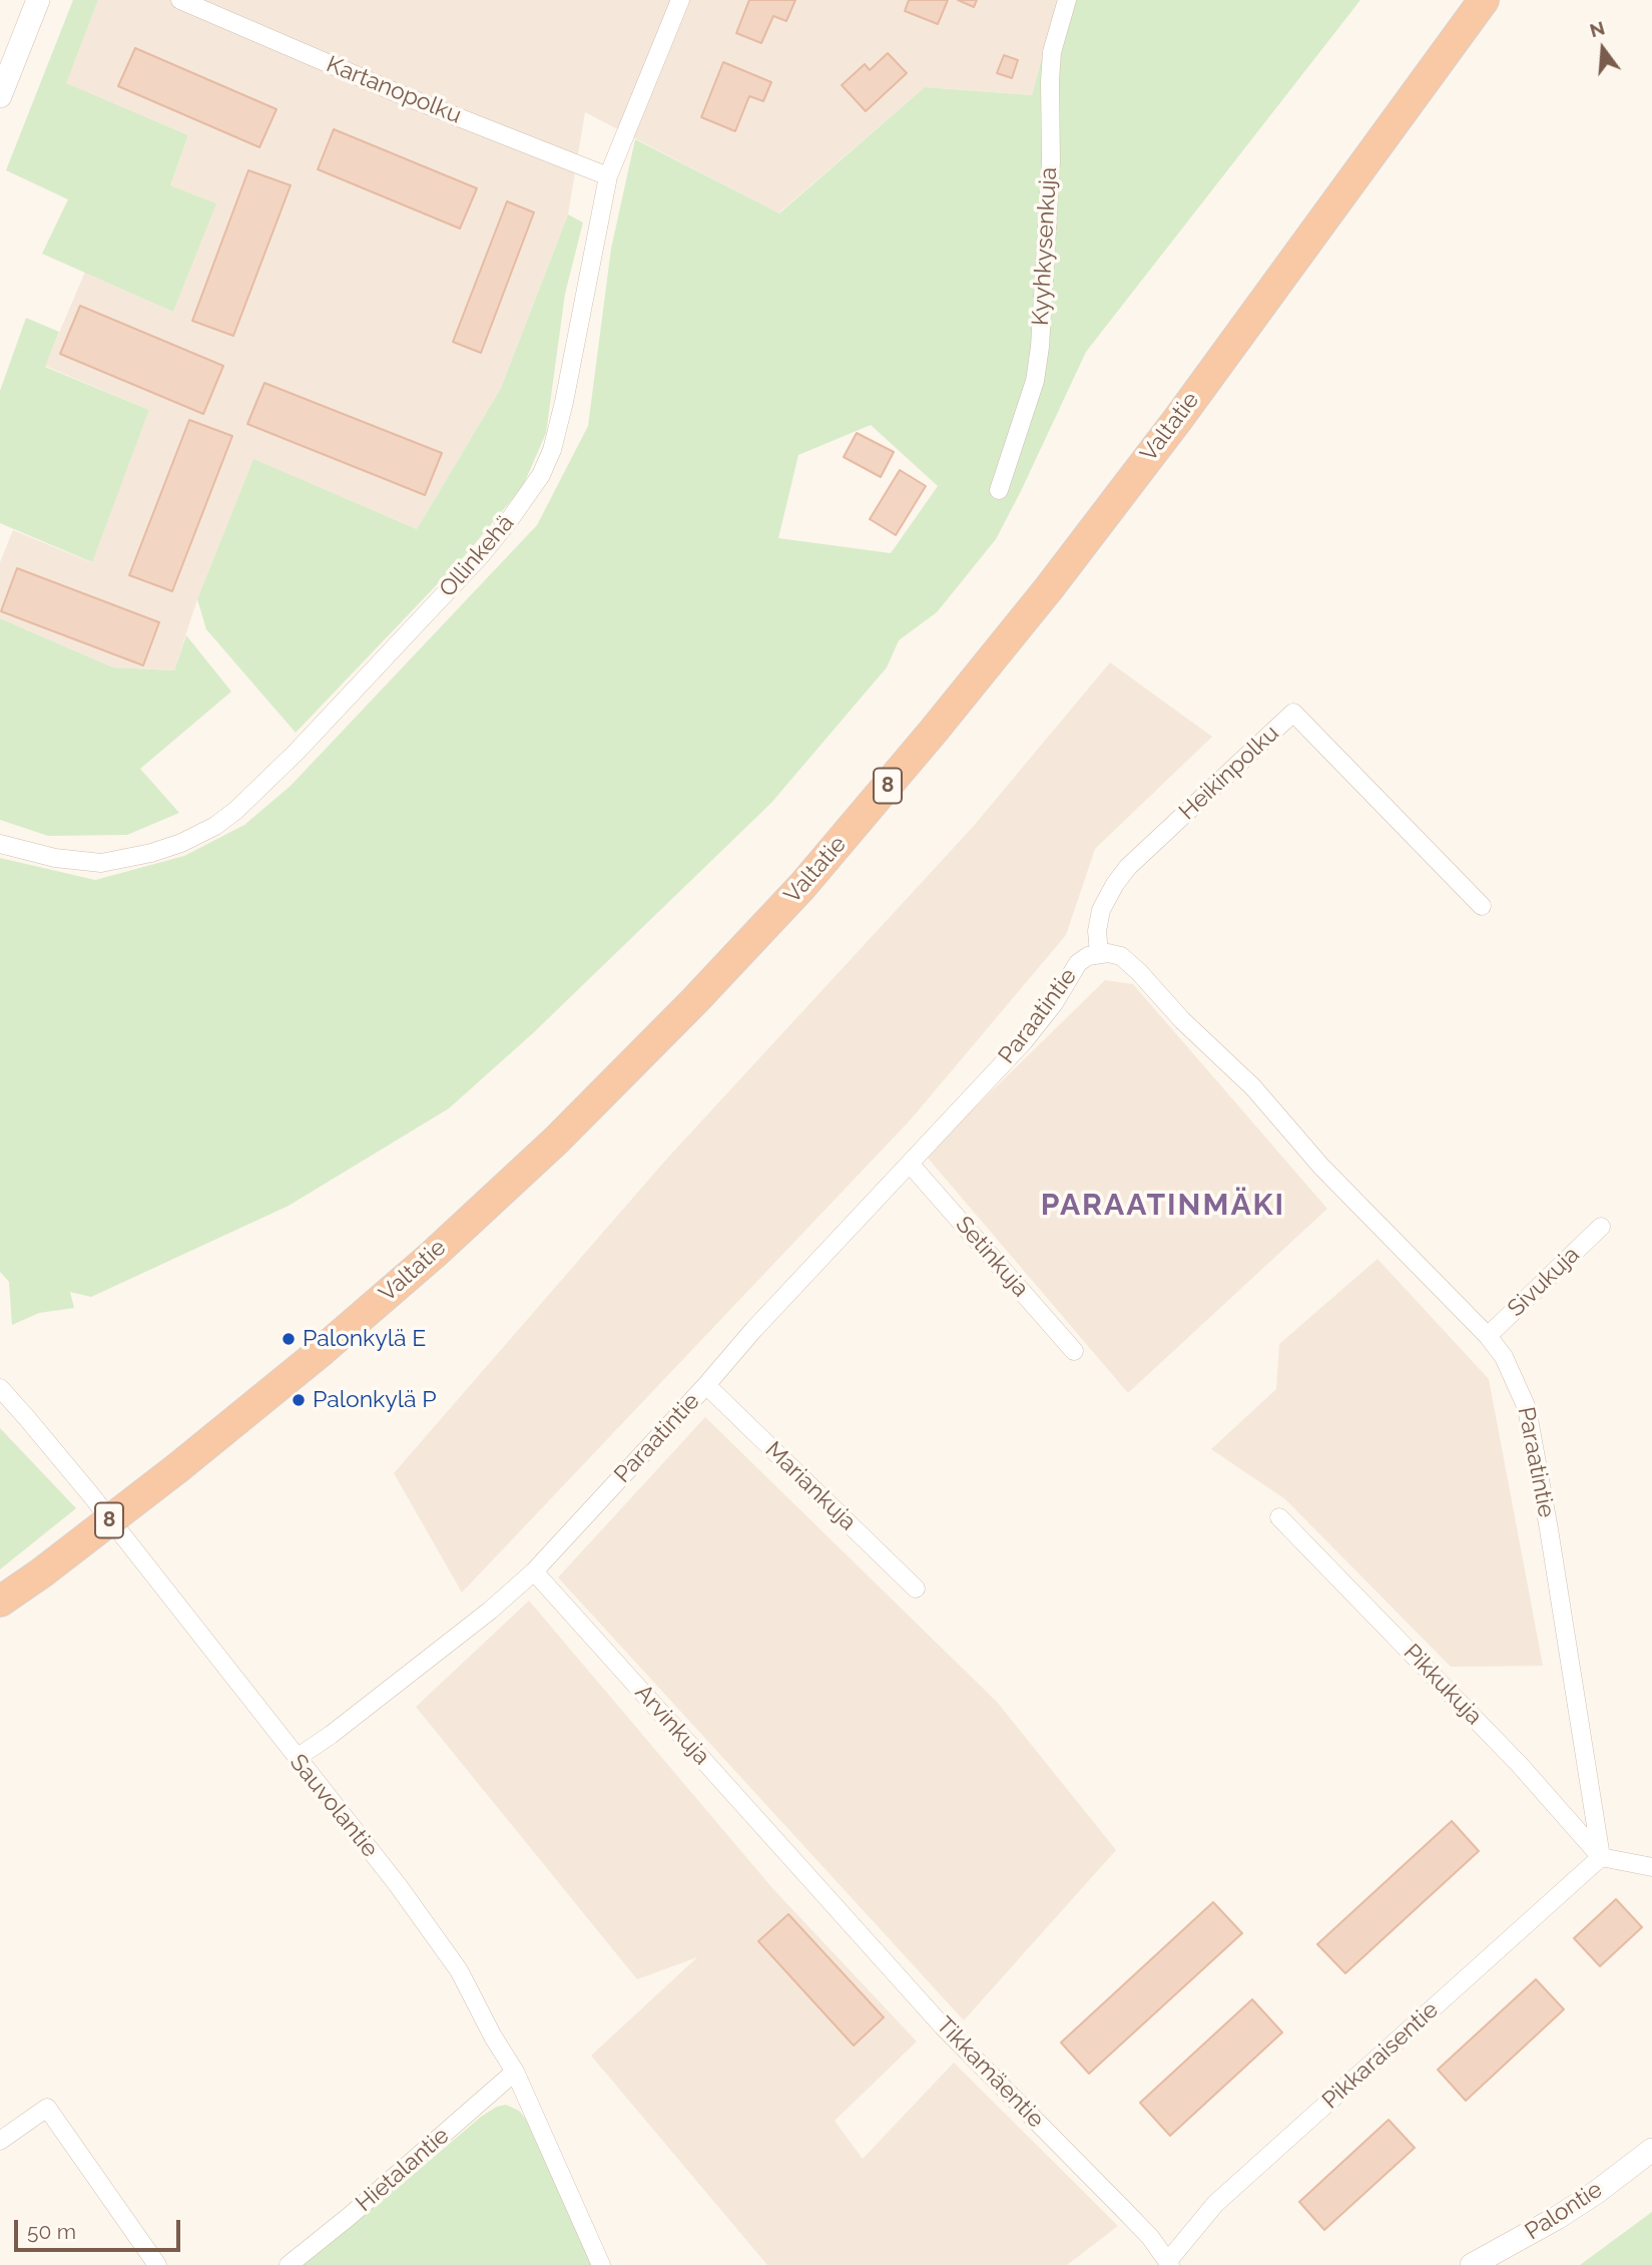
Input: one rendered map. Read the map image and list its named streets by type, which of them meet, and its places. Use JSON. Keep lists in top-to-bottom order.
{
  "streets": {
    "highway": ["Valtatie", "8"],
    "street": [
      "Kartanopolku",
      "Kyyhkysenkuja",
      "Ollinkehä",
      "Heikinpolku",
      "Paraatintie",
      "Setinkuja",
      "Sivukuja",
      "Mariankuja",
      "Pikkukuja",
      "Arvinkuja",
      "Sauvolantie",
      "Pikkaraisentie",
      "Tikkamäentie",
      "Hietalantie",
      "Palontie"
    ]
  },
  "crossings": [
    ["Kartanopolku", "Ollinkehä"],
    ["Heikinpolku", "Paraatintie"],
    ["Paraatintie", "Setinkuja"],
    ["Paraatintie", "Sivukuja"],
    ["Paraatintie", "Mariankuja"],
    ["Paraatintie", "Pikkukuja"],
    ["Paraatintie", "Arvinkuja"],
    ["Paraatintie", "Sauvolantie"],
    ["Paraatintie", "Pikkaraisentie"],
    ["Pikkukuja", "Pikkaraisentie"],
    ["Arvinkuja", "Tikkamäentie"],
    ["Sauvolantie", "Hietalantie"],
    ["Pikkaraisentie", "Tikkamäentie"]
  ],
  "districts": ["PARAATINMÄKI"],
  "places": ["Palonkylä E", "Palonkylä P"],
  "scale_bar": "50 m",
  "north": "top"
}
